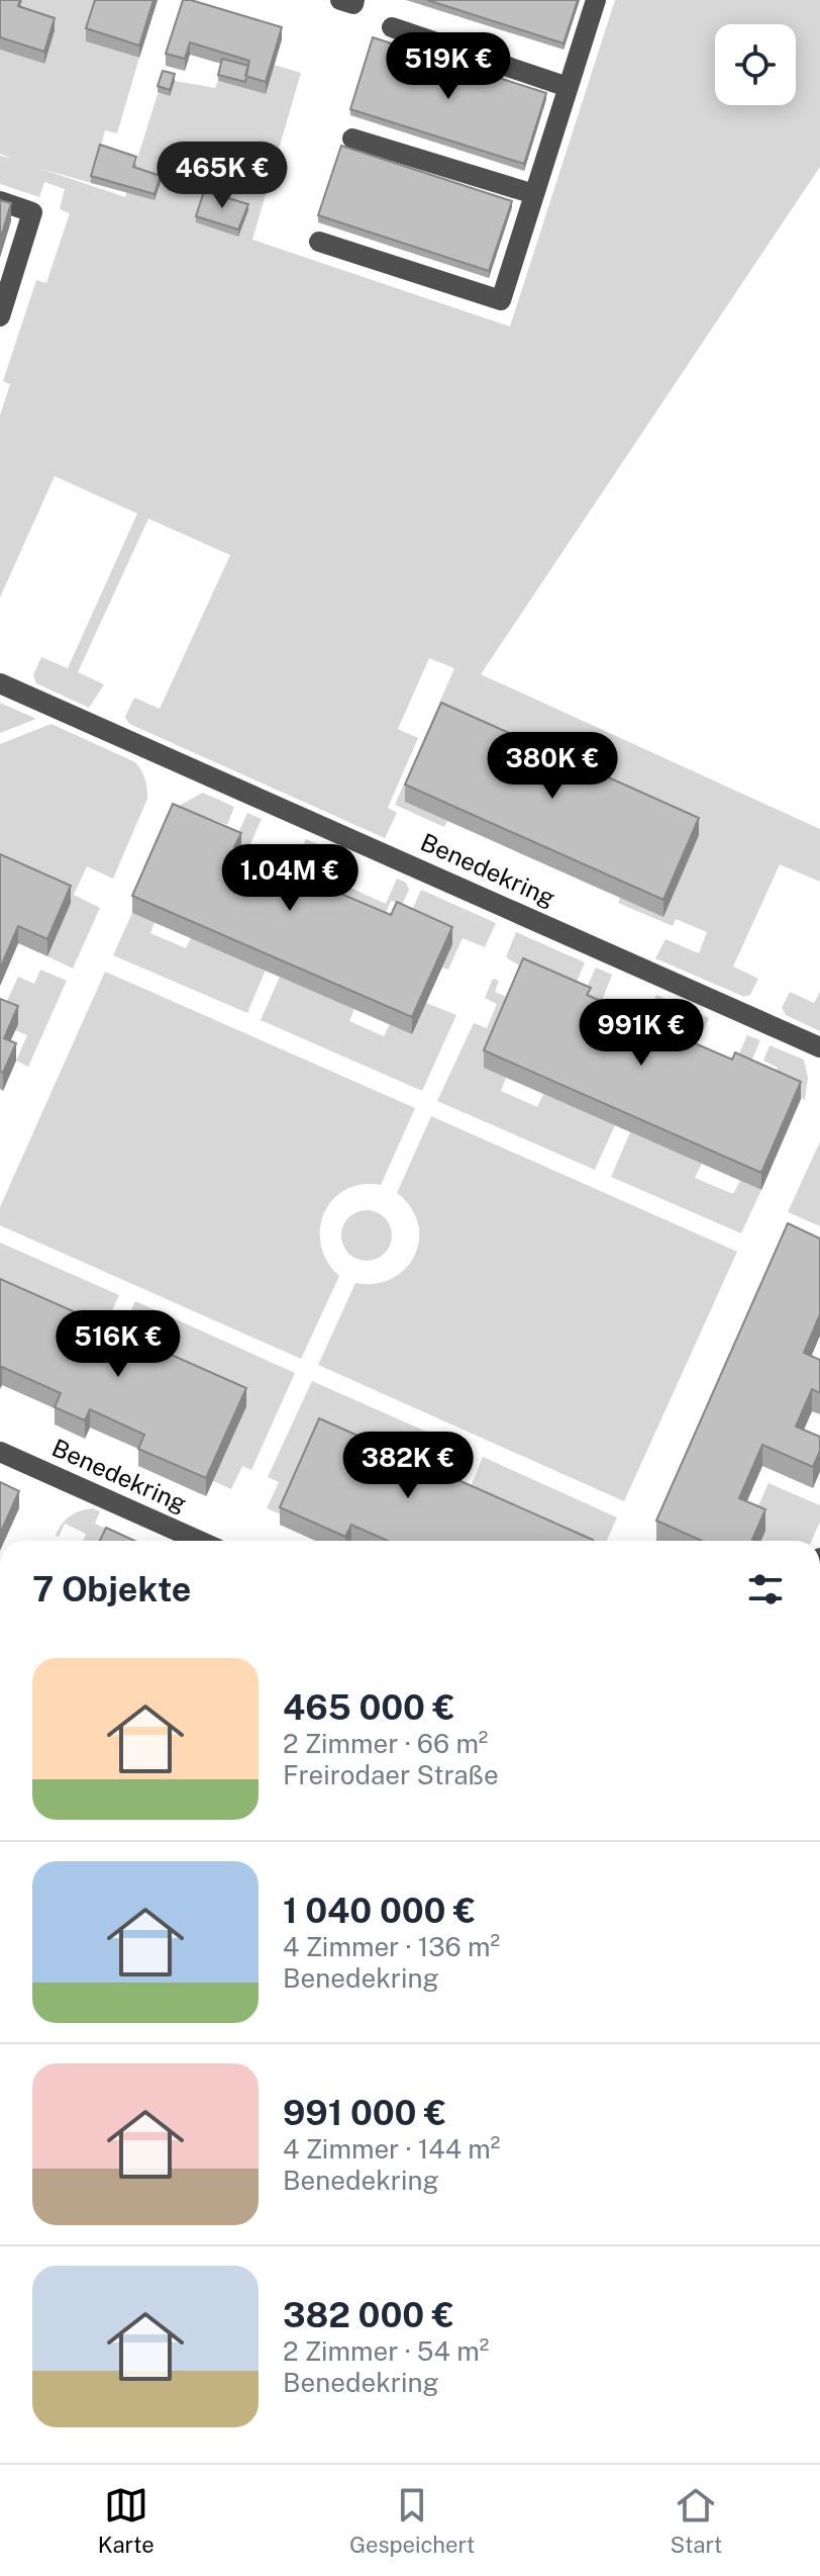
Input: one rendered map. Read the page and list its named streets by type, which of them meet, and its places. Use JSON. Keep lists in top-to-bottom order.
{
  "streets": {
    "street": ["Benedekring"]
  },
  "page": {
    "price": [
      "519K €",
      "465K €",
      "380K €",
      "1.04M €",
      "991K €",
      "516K €",
      "382K €"
    ],
    "heading": "7 Objekte",
    "list": [
      {
        "name": "465 000 €",
        "note": "2 Zimmer · 66 m² · Freirodaer Straße"
      },
      {
        "name": "1 040 000 €",
        "note": "4 Zimmer · 136 m² · Benedekring"
      },
      {
        "name": "991 000 €",
        "note": "4 Zimmer · 144 m² · Benedekring"
      },
      {
        "name": "382 000 €",
        "note": "2 Zimmer · 54 m² · Benedekring"
      }
    ],
    "tabs": ["Karte", "Gespeichert", "Start"]
  }
}
